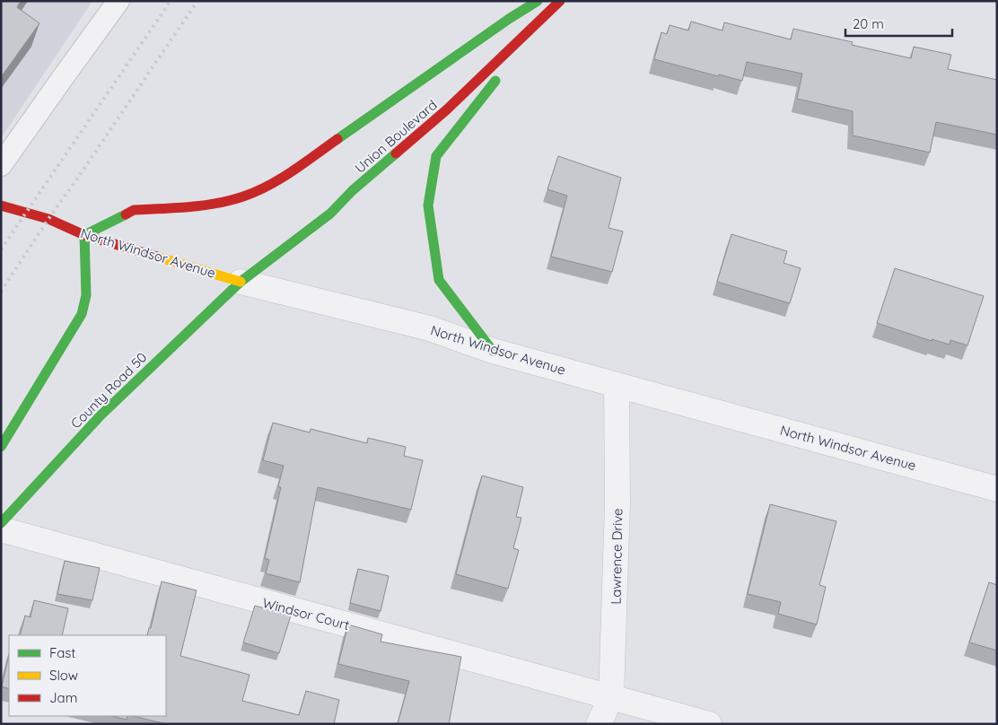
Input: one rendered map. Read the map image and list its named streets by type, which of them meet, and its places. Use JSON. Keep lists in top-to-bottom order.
{
  "streets": {
    "main road": ["Union Boulevard", "North Windsor Avenue", "County Road 50"],
    "street": ["Lawrence Drive", "Windsor Court"]
  },
  "crossings": [
    ["Union Boulevard", "North Windsor Avenue"],
    ["Union Boulevard", "County Road 50"],
    ["North Windsor Avenue", "County Road 50"],
    ["North Windsor Avenue", "Lawrence Drive"],
    ["Lawrence Drive", "Windsor Court"]
  ],
  "legend": ["Fast", "Slow", "Jam"],
  "scale_bar": "20 m"
}
